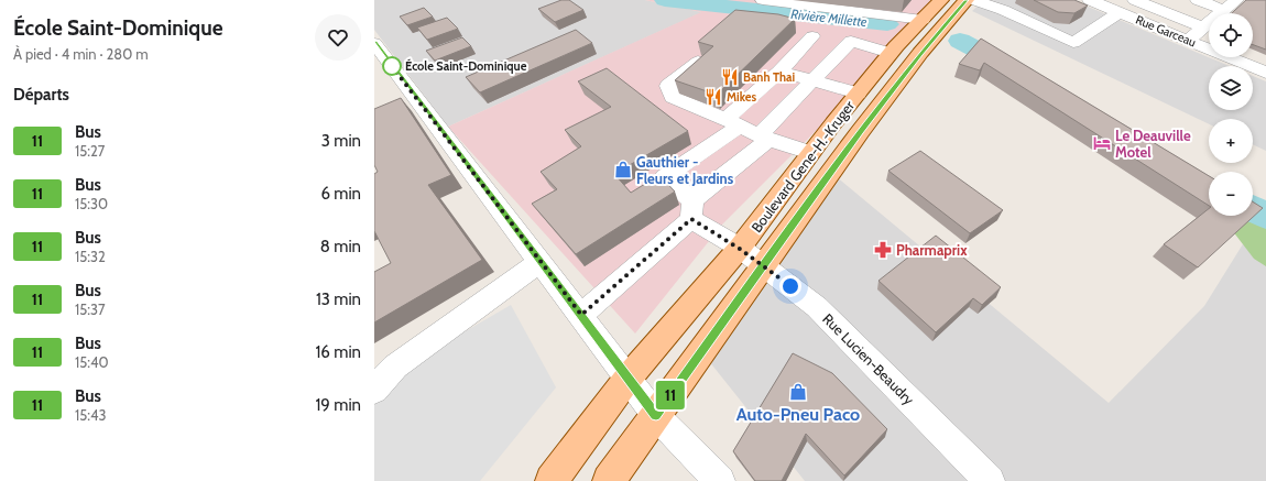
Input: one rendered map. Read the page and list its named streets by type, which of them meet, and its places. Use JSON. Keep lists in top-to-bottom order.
{
  "streets": {
    "main road": ["Boulevard Gene-H.-Kruger"],
    "street": ["Rue Garceau", "Rue Lucien-Beaudry"]
  },
  "crossings": [
    ["Boulevard Gene-H.-Kruger", "Rue Lucien-Beaudry"]
  ],
  "water": ["Rivière Millette"],
  "places": {
    "other": ["École Saint-Dominique"],
    "restaurant": ["Banh Thai", "Mikes"],
    "hotel": ["Le Deauville Motel"],
    "shop": ["Gauthier - Fleurs et Jardins", "Auto-Pneu Paco"],
    "pharmacy": ["Pharmaprix"]
  },
  "lines": ["bus line 11"],
  "page": {
    "heading": [
      ["École Saint-Dominique", "À pied · 4 min · 280 m"],
      "Départs"
    ],
    "on_map": "11",
    "map_buttons": ["+", "−"],
    "list": [
      {
        "mark": "11",
        "name": "Bus",
        "note": "15:27",
        "value": "3 min"
      },
      {
        "mark": "11",
        "name": "Bus",
        "note": "15:30",
        "value": "6 min"
      },
      {
        "mark": "11",
        "name": "Bus",
        "note": "15:32",
        "value": "8 min"
      },
      {
        "mark": "11",
        "name": "Bus",
        "note": "15:37",
        "value": "13 min"
      },
      {
        "mark": "11",
        "name": "Bus",
        "note": "15:40",
        "value": "16 min"
      },
      {
        "mark": "11",
        "name": "Bus",
        "note": "15:43",
        "value": "19 min"
      }
    ]
  }
}
